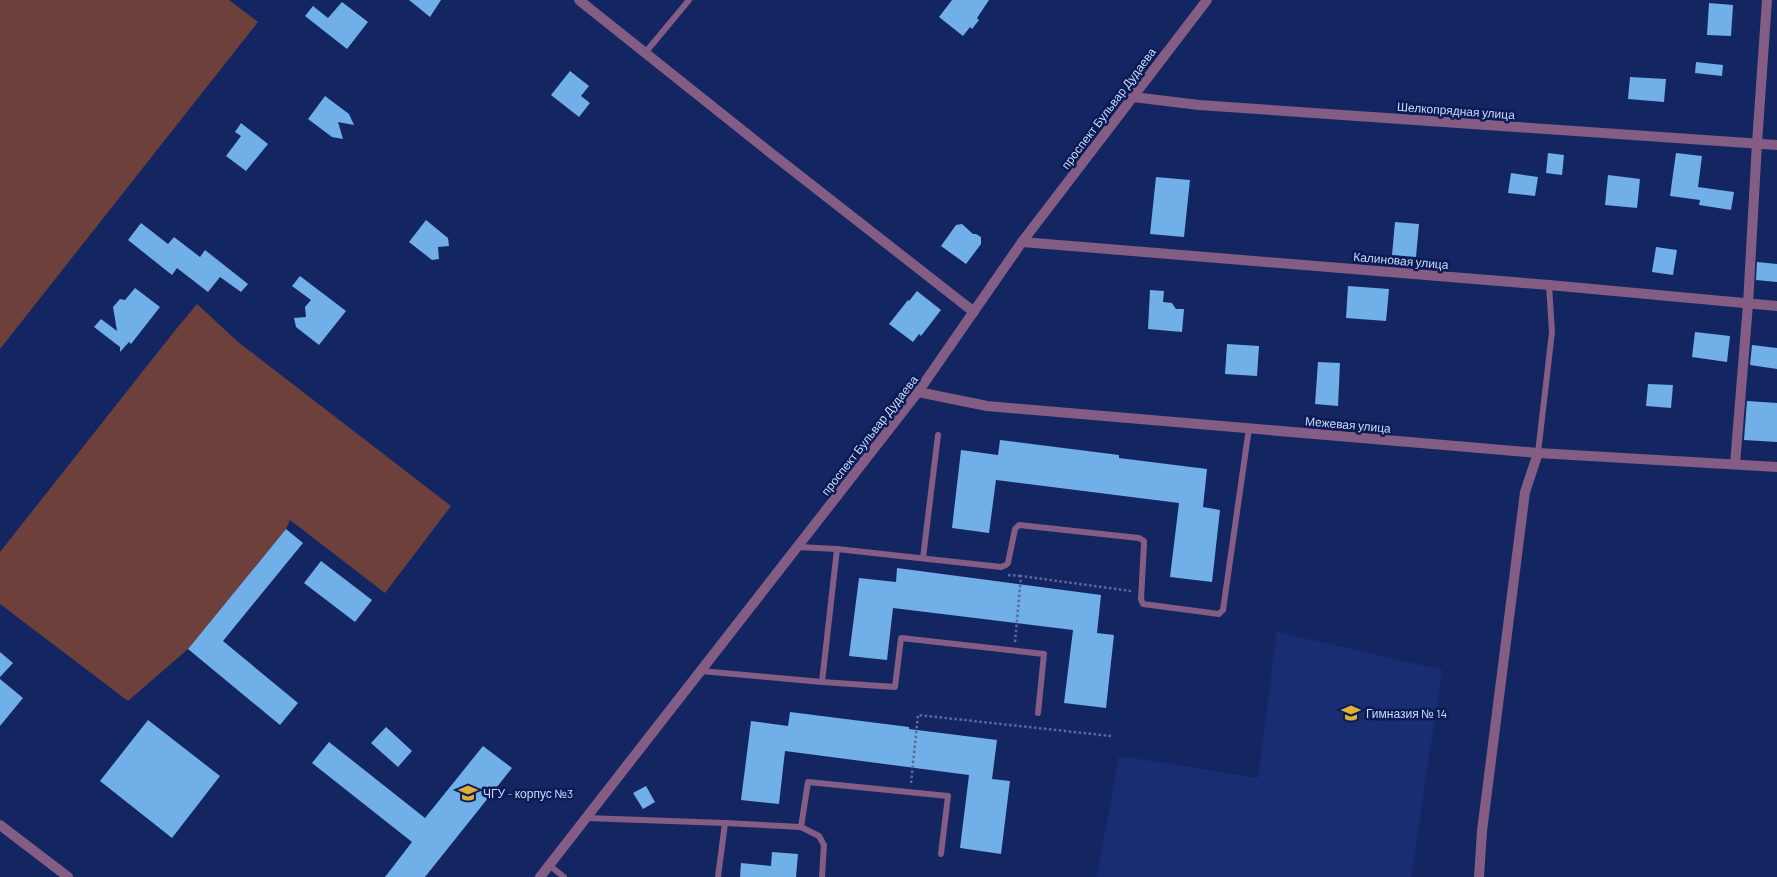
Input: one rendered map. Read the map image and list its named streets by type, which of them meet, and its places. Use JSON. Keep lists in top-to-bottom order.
{
  "streets": {
    "street": [
      "проспект Бульвар Дудаева",
      "Шелкопрядная улица",
      "Калиновая улица",
      "Межевая улица"
    ]
  },
  "crossings": [
    ["проспект Бульвар Дудаева", "Шелкопрядная улица"],
    ["проспект Бульвар Дудаева", "Калиновая улица"],
    ["проспект Бульвар Дудаева", "Межевая улица"]
  ],
  "places": {
    "school or university": ["Гимназия № 14", "ЧГУ - корпус №3"]
  }
}
